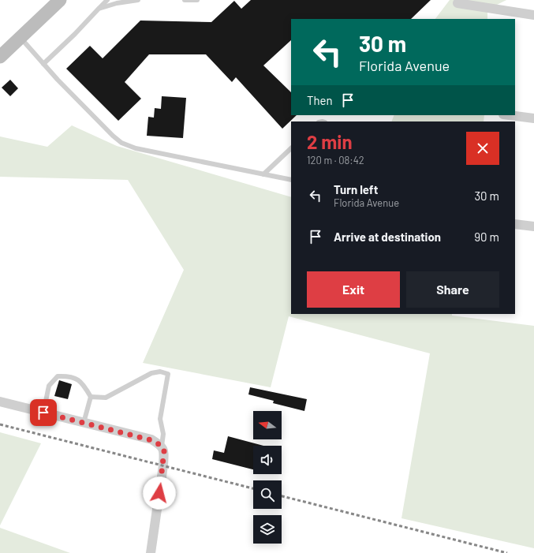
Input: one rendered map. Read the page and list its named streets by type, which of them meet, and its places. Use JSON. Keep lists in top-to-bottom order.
{
  "north": "left",
  "page": {
    "turn": ["30 m", "Florida Avenue"],
    "then": "Then",
    "heading": ["2 min", "120 m · 08:42"],
    "list": [
      {
        "name": "Turn left",
        "note": "Florida Avenue",
        "value": "30 m"
      },
      {
        "name": "Arrive at destination",
        "value": "90 m"
      }
    ],
    "buttons": ["Exit", "Share"]
  }
}
